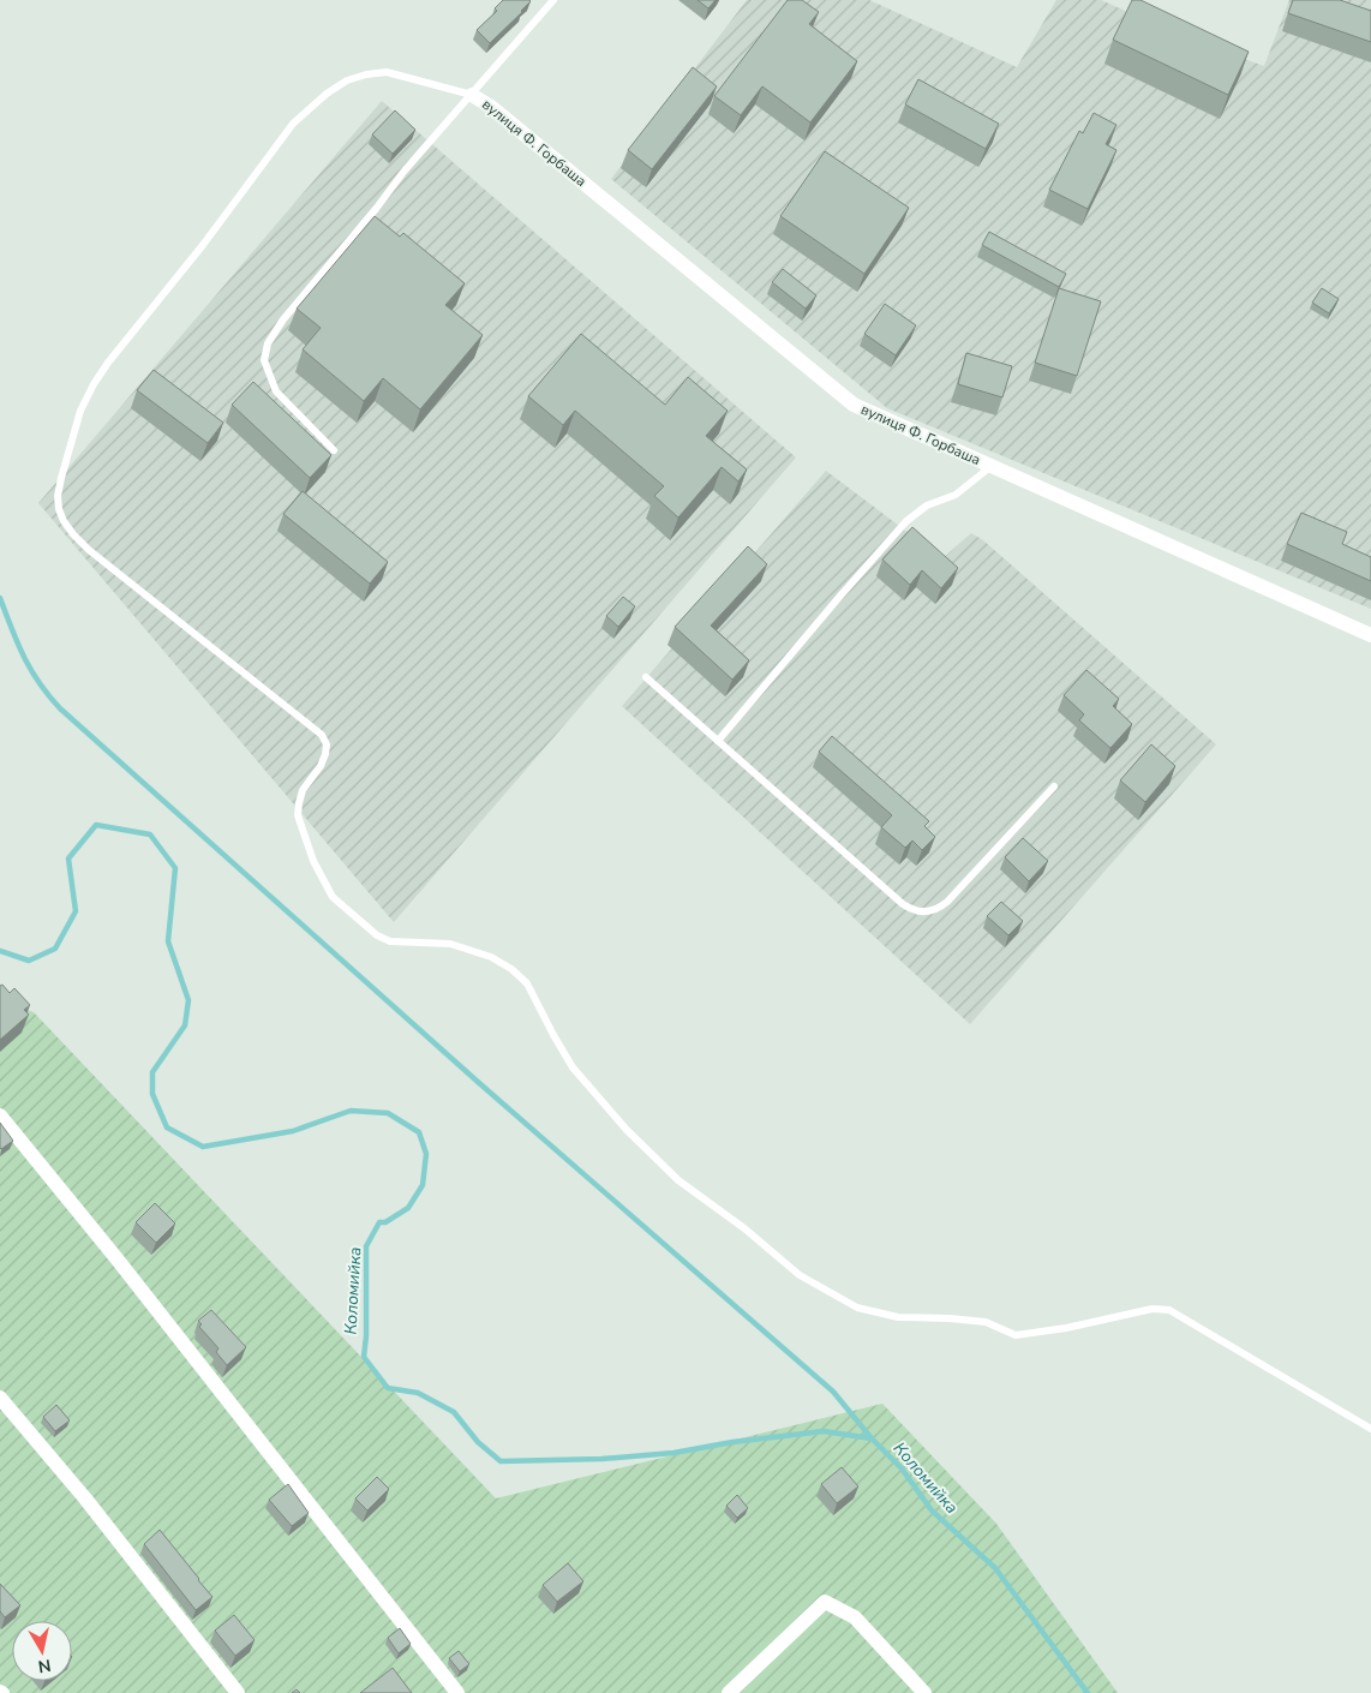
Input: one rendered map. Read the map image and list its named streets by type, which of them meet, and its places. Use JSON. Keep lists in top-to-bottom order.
{
  "streets": {
    "street": ["вулиця Ф. Горбаша"]
  },
  "water": ["Коломийка"],
  "north": "bottom"
}
